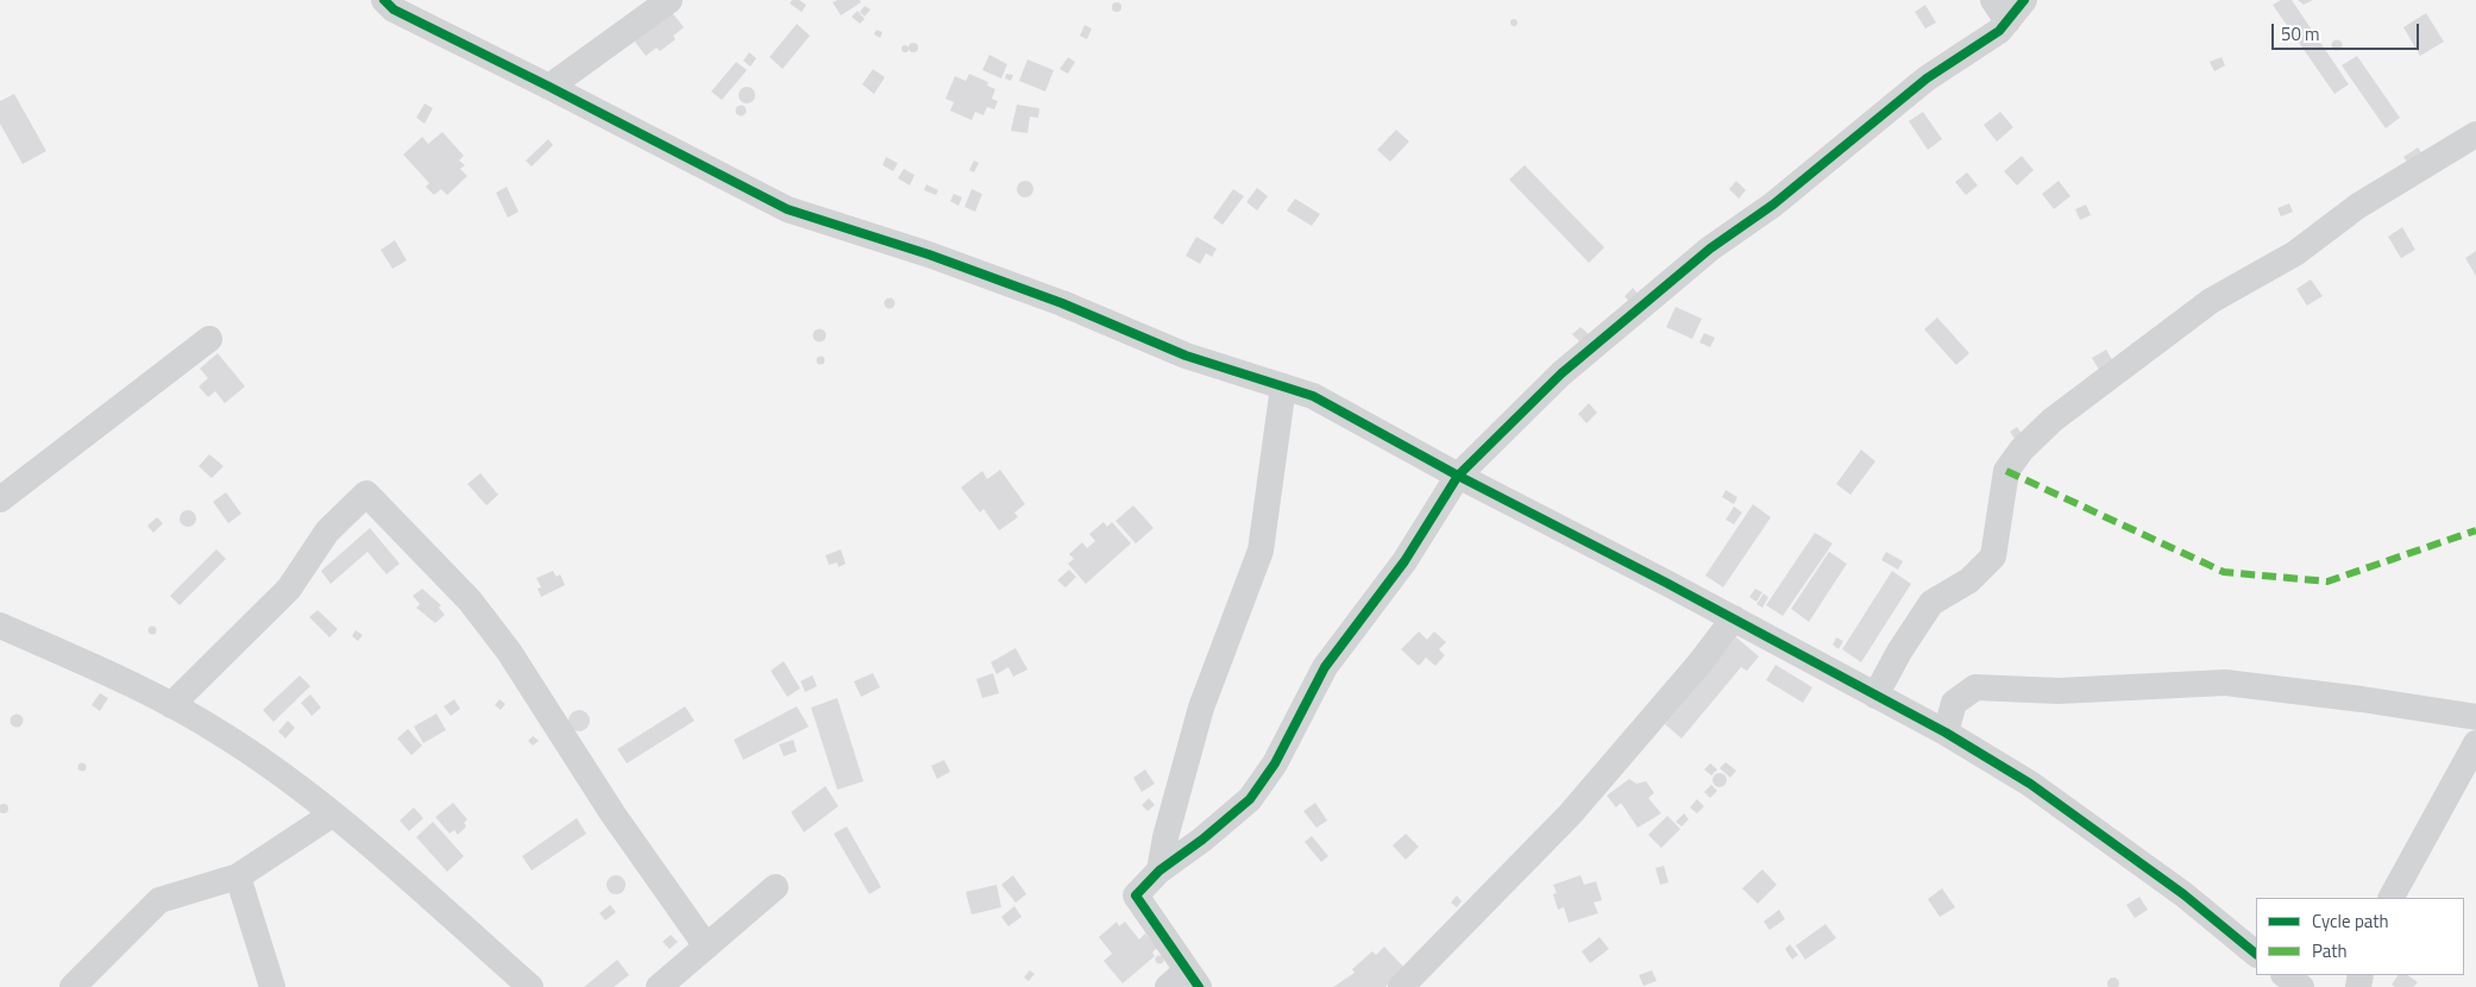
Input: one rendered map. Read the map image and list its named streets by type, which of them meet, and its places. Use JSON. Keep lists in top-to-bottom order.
{
  "legend": ["Cycle path", "Path"],
  "scale_bar": "50 m"
}
